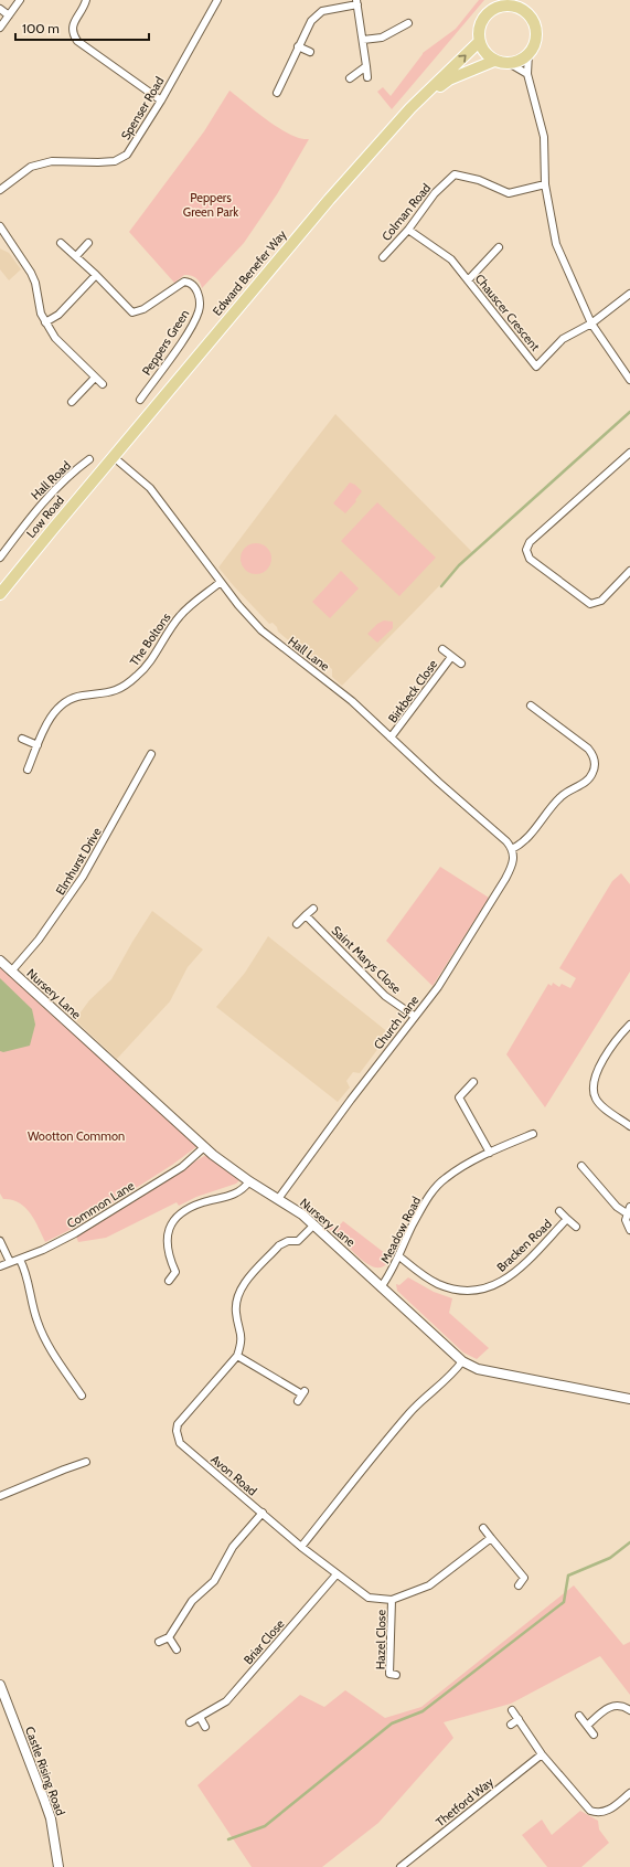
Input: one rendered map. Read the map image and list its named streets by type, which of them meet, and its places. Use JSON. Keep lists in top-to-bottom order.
{
  "streets": {
    "main road": ["Edward Benefer Way", "Low Road"],
    "street": [
      "Spenser Road",
      "Colman Road",
      "Chauscer Crescent",
      "Peppers Green",
      "Hall Road",
      "The Boltons",
      "Hall Lane",
      "Birkbeck Close",
      "Elmhurst Drive",
      "Saint Marys Close",
      "Nursery Lane",
      "Church Lane",
      "Common Lane",
      "Meadow Road",
      "Bracken Road",
      "Avon Road",
      "Hazel Close",
      "Briar Close",
      "Castle Rising Road",
      "Thetford Way"
    ]
  },
  "crossings": [
    ["Colman Road", "Chauscer Crescent"],
    ["Edward Benefer Way", "Low Road"],
    ["Edward Benefer Way", "Hall Lane"],
    ["Low Road", "Hall Lane"],
    ["The Boltons", "Hall Lane"],
    ["Hall Lane", "Birkbeck Close"],
    ["Hall Lane", "Church Lane"],
    ["Elmhurst Drive", "Nursery Lane"],
    ["Saint Marys Close", "Church Lane"],
    ["Nursery Lane", "Church Lane"],
    ["Nursery Lane", "Common Lane"],
    ["Nursery Lane", "Meadow Road"],
    ["Nursery Lane", "Avon Road"],
    ["Meadow Road", "Bracken Road"],
    ["Avon Road", "Hazel Close"],
    ["Avon Road", "Briar Close"]
  ],
  "parks": ["Peppers Green Park", "Wootton Common"],
  "scale_bar": "100 m"
}
